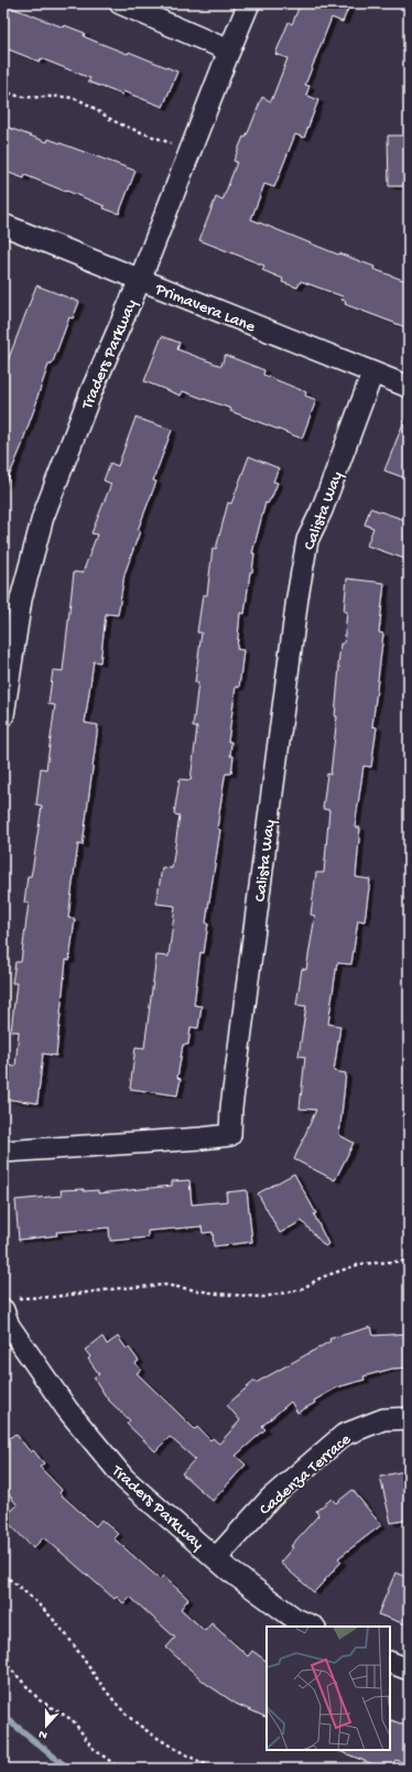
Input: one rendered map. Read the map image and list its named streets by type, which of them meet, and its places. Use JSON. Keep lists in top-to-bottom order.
{
  "streets": {
    "street": [
      "Primavera Lane",
      "Traders Parkway",
      "Calista Way",
      "Cadenza Terrace"
    ]
  },
  "crossings": [
    ["Primavera Lane", "Traders Parkway"],
    ["Primavera Lane", "Calista Way"],
    ["Traders Parkway", "Cadenza Terrace"]
  ],
  "north": "bottom"
}
